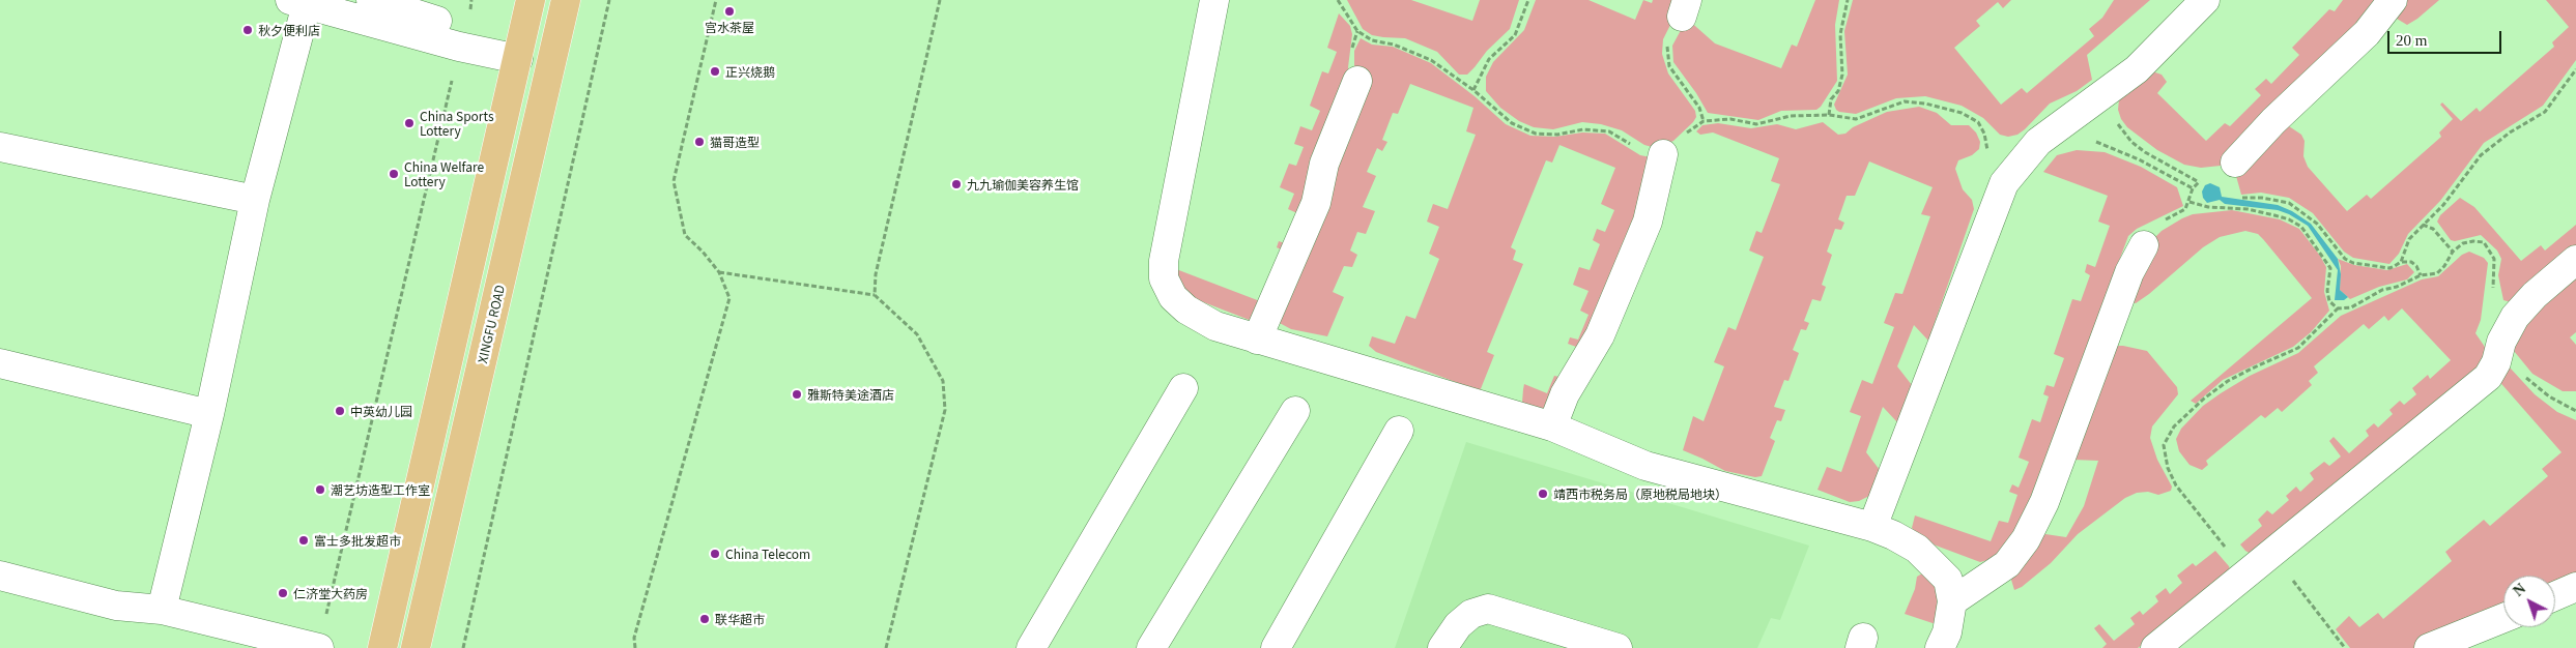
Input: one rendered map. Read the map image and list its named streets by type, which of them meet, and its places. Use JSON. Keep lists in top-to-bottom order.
{
  "streets": {
    "main road": ["XINGFU ROAD"]
  },
  "places": [
    "宫水茶屋",
    "秋夕便利店",
    "正兴烧鹅",
    "China Sports Lottery",
    "猫哥造型",
    "China Welfare Lottery",
    "九九瑜伽美容养生馆",
    "雅斯特美途酒店",
    "中英幼儿园",
    "潮艺坊造型工作室",
    "靖西市税务局（原地税局地块）",
    "富士多批发超市",
    "China Telecom",
    "仁济堂大药房",
    "联华超市"
  ],
  "scale_bar": "20 m",
  "north": "top left"
}
